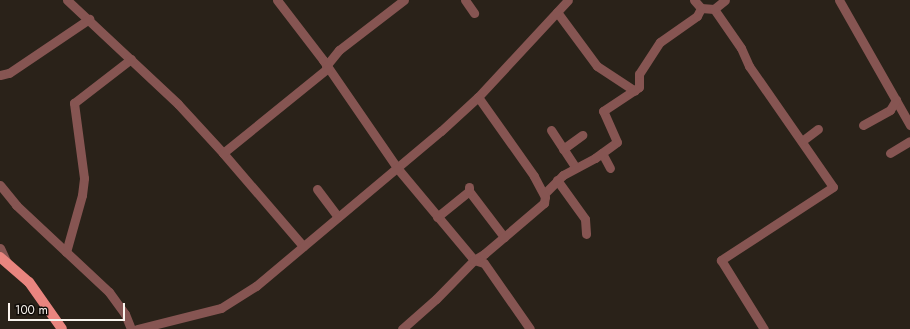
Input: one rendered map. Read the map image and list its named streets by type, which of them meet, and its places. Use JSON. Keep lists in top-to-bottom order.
{
  "scale_bar": "100 m"
}
